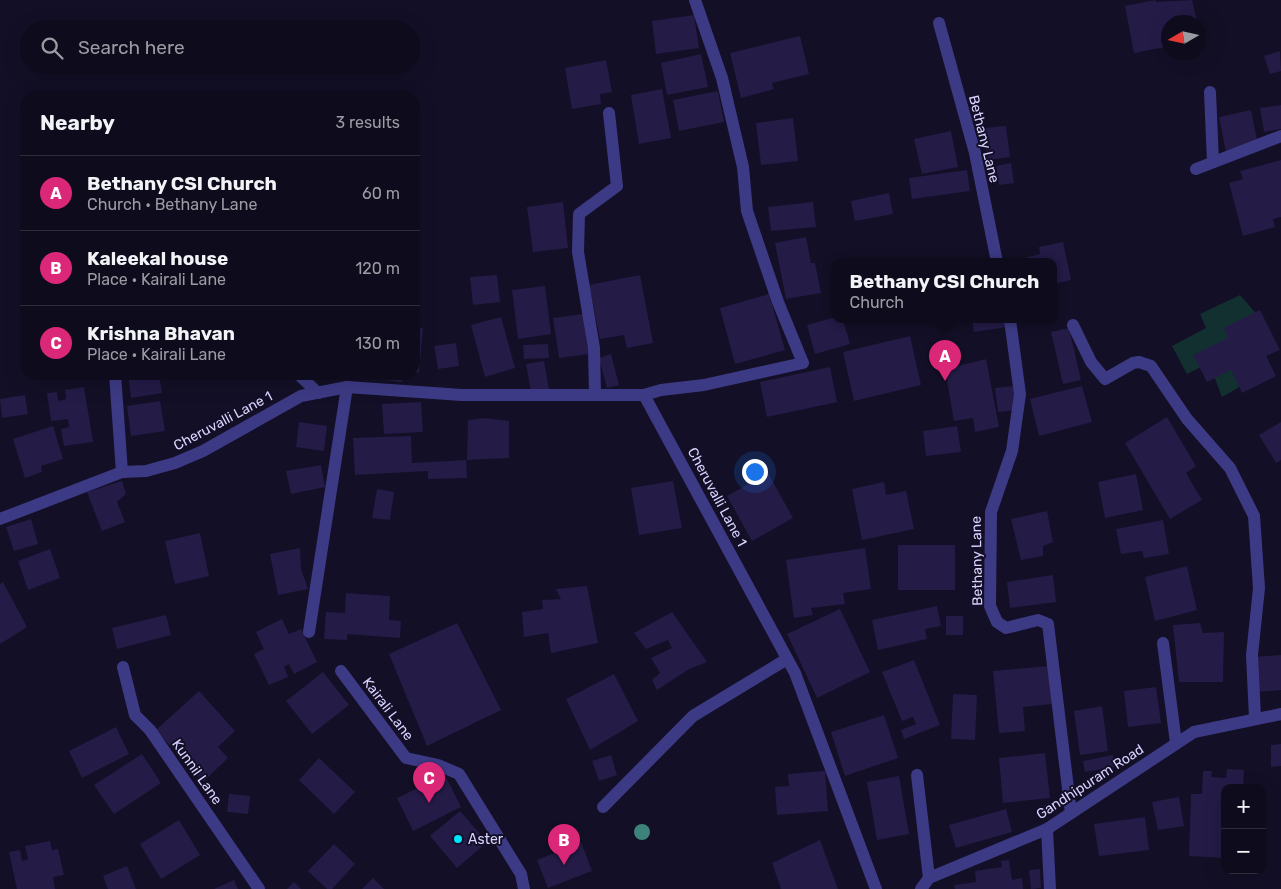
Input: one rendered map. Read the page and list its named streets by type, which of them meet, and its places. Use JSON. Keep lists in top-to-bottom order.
{
  "streets": {
    "street": [
      "Bethany Lane",
      "Cheruvalli Lane 1",
      "Kairali Lane",
      "Kunnil Lane",
      "Gandhipuram Road"
    ]
  },
  "crossings": [
    ["Bethany Lane", "Gandhipuram Road"]
  ],
  "places": ["Aster"],
  "north": "left",
  "page": {
    "search": "Search here",
    "heading": ["Nearby", "3 results"],
    "list": [
      {
        "mark": "A",
        "name": "Bethany CSI Church",
        "note": "Church · Bethany Lane",
        "value": "60 m"
      },
      {
        "mark": "B",
        "name": "Kaleekal house",
        "note": "Place · Kairali Lane",
        "value": "120 m"
      },
      {
        "mark": "C",
        "name": "Krishna Bhavan",
        "note": "Place · Kairali Lane",
        "value": "130 m"
      }
    ],
    "popup": ["Bethany CSI Church", "Church"],
    "pins": ["A", "C", "B"],
    "map_buttons": ["+", "−"]
  }
}
